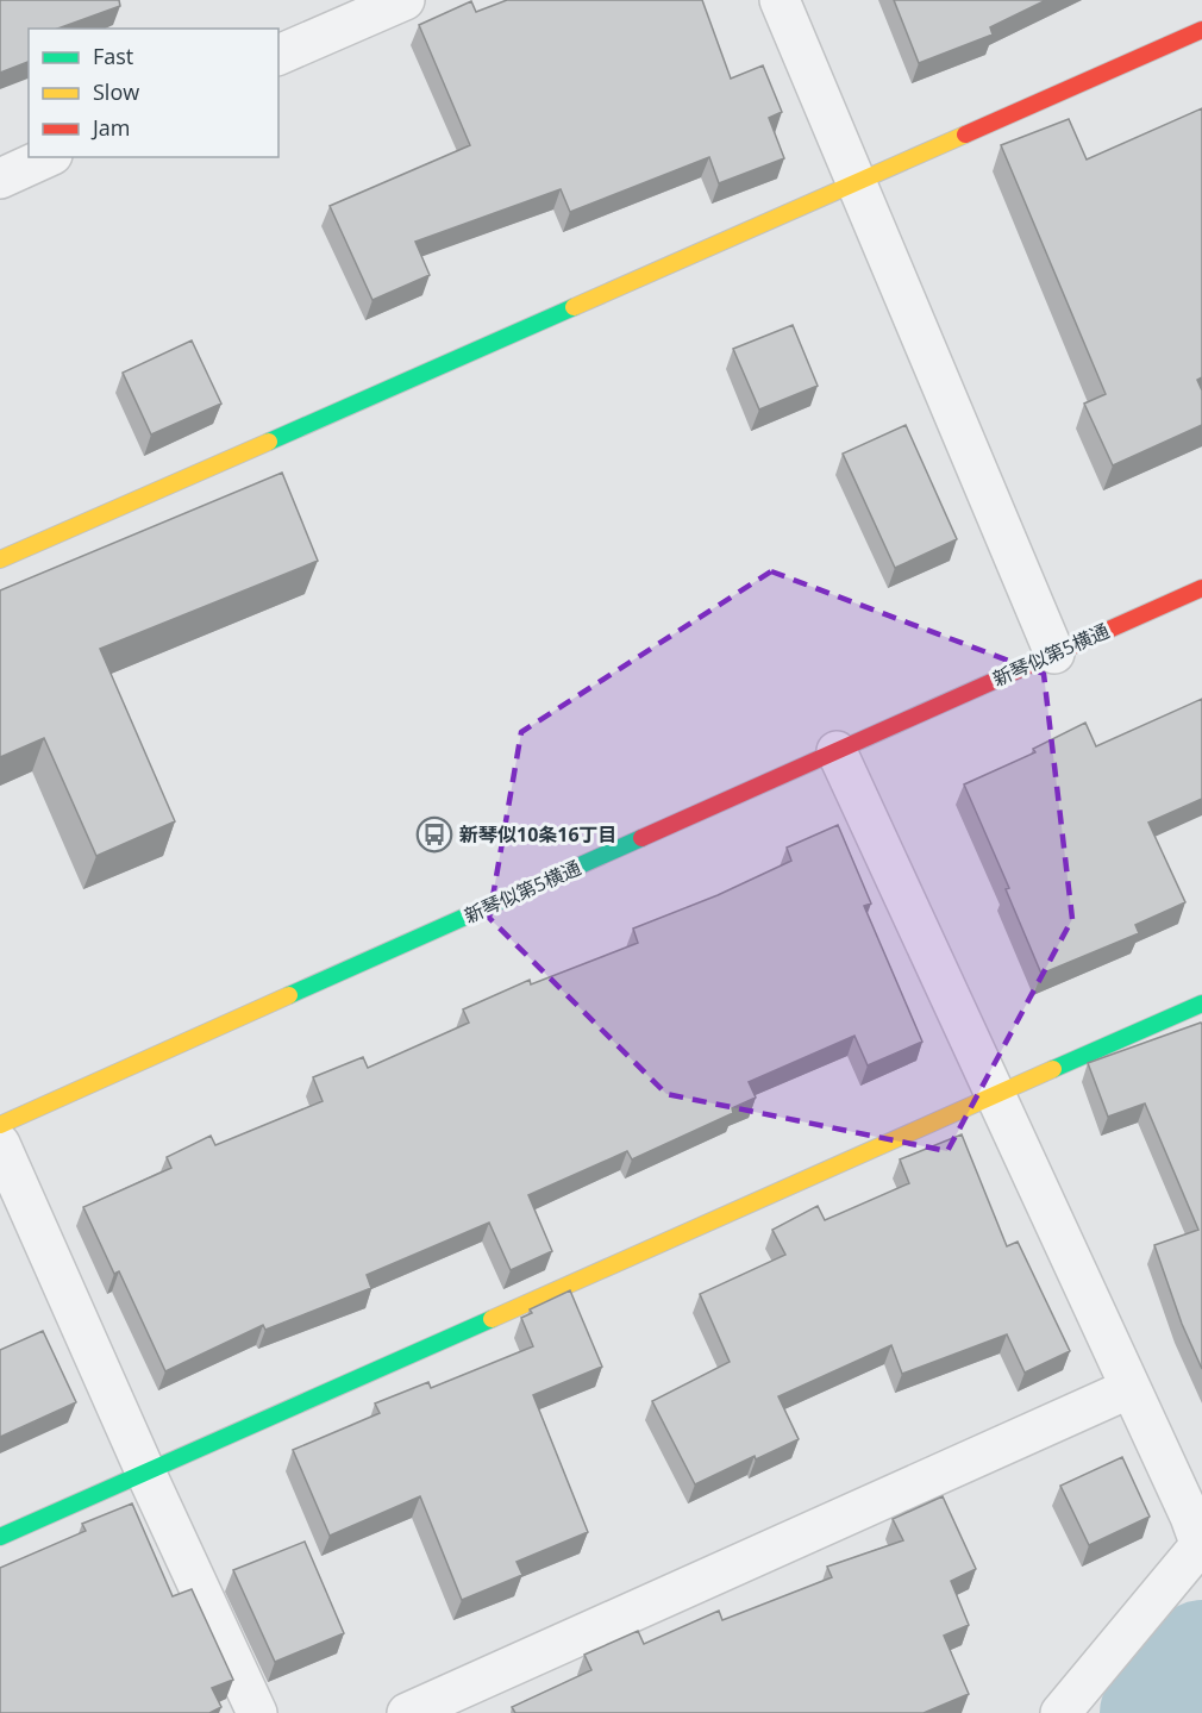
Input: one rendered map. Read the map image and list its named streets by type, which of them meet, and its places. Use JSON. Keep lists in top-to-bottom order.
{
  "streets": {
    "street": ["新琴似第5横通"]
  },
  "places": {
    "bus stop": ["新琴似10条16丁目"]
  },
  "legend": ["Fast", "Slow", "Jam"]
}
